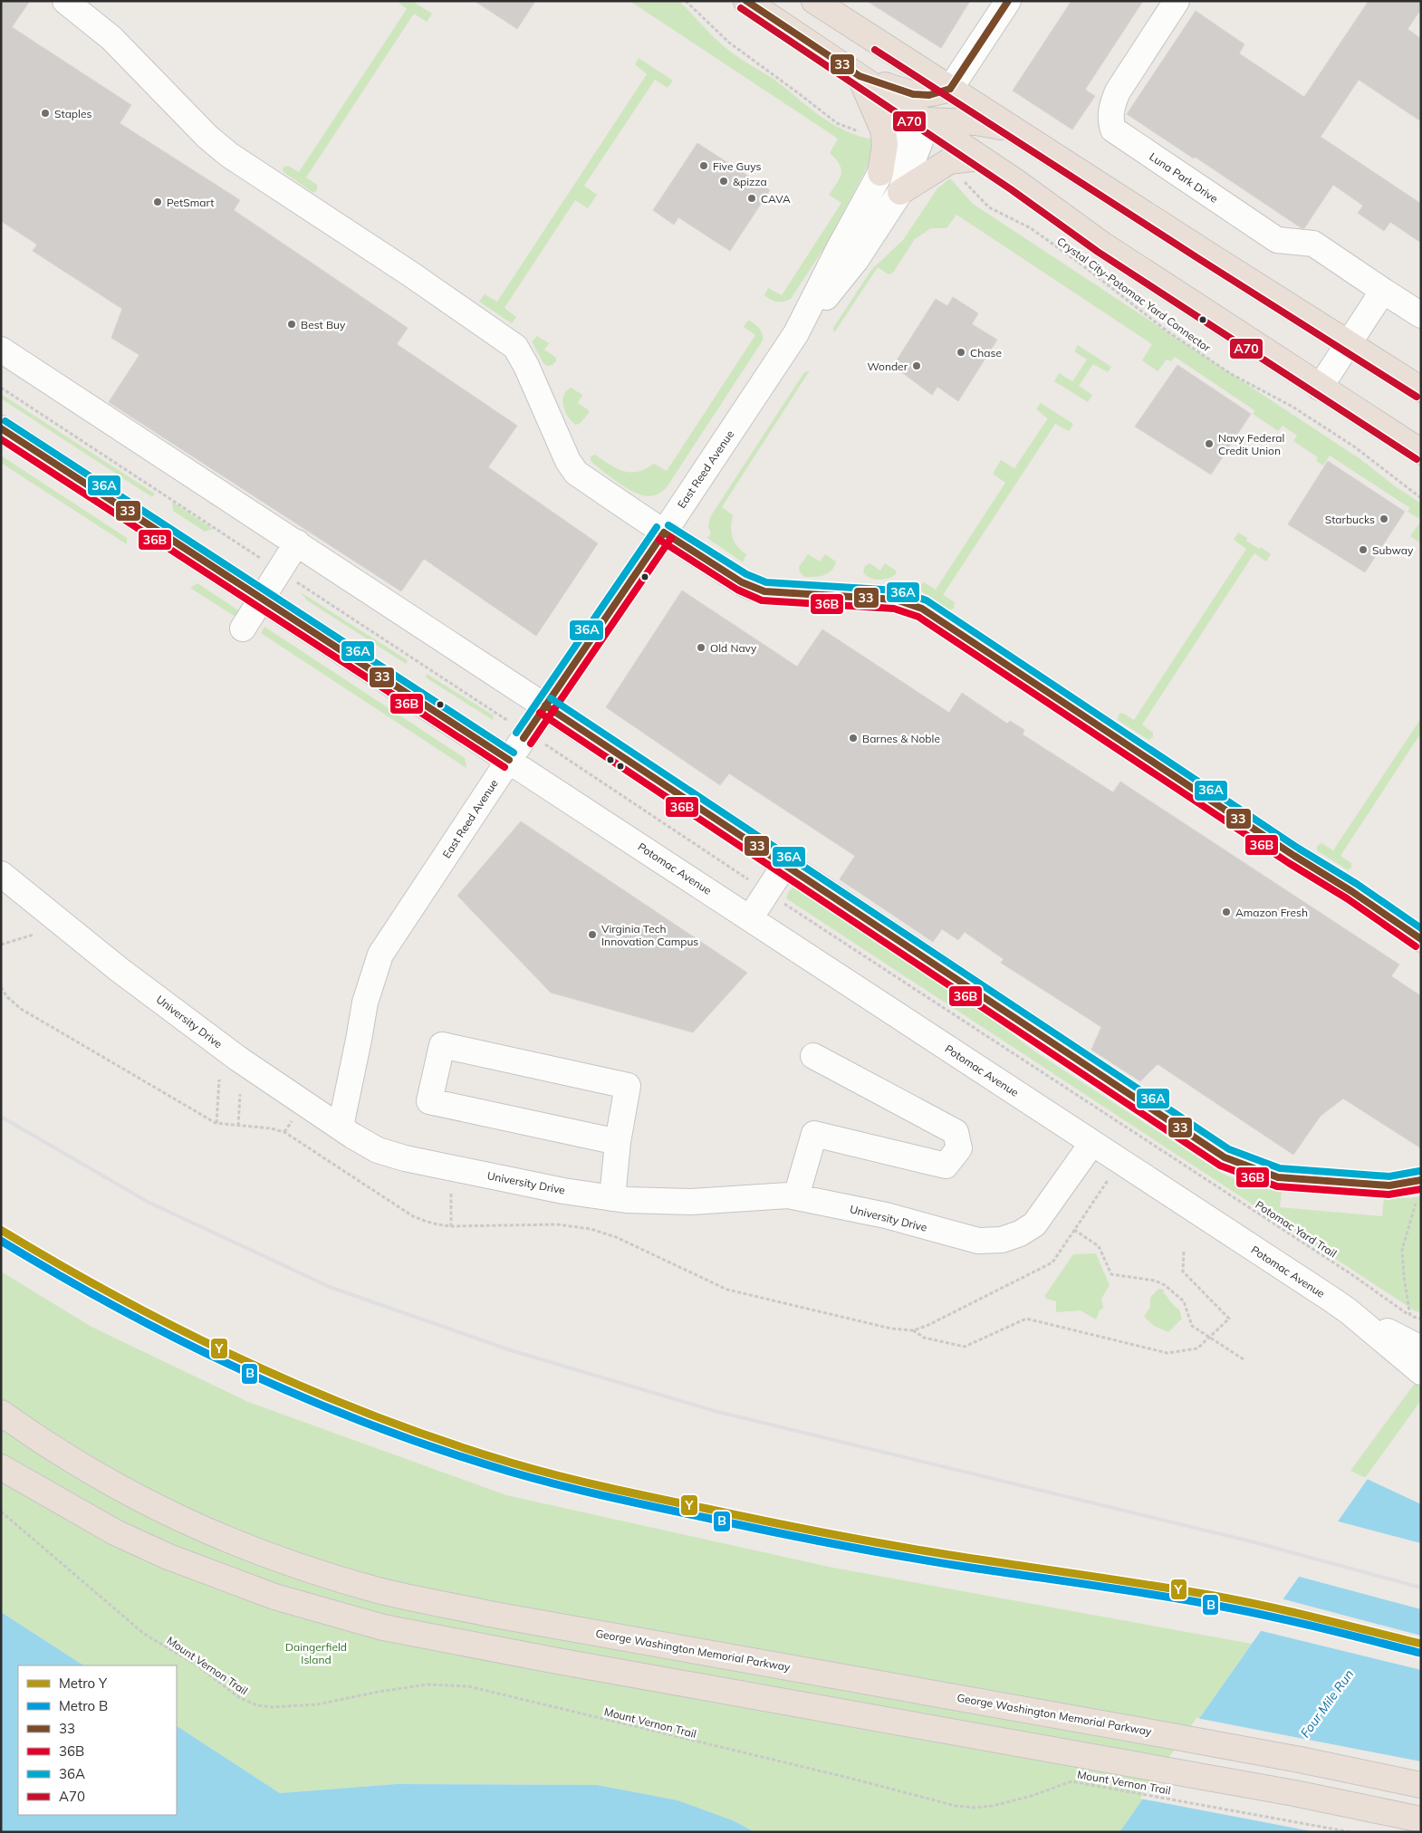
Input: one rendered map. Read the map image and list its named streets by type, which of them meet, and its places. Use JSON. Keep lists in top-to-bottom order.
{
  "streets": {
    "highway": ["George Washington Memorial Parkway"],
    "street": [
      "Luna Park Drive",
      "East Reed Avenue",
      "Potomac Avenue",
      "University Drive"
    ],
    "path": ["Crystal City-Potomac Yard Connector", "Potomac Yard Trail", "Mount Vernon Trail"]
  },
  "crossings": [
    ["East Reed Avenue", "Potomac Avenue"],
    ["East Reed Avenue", "University Drive"],
    ["Potomac Avenue", "University Drive"]
  ],
  "water": ["Four Mile Run"],
  "parks": ["Daingerfield Island"],
  "places": [
    "Staples",
    "Five Guys",
    "&pizza",
    "CAVA",
    "PetSmart",
    "Best Buy",
    "Chase",
    "Wonder",
    "Navy Federal Credit Union",
    "Starbucks",
    "Subway",
    "Old Navy",
    "Barnes & Noble",
    "Amazon Fresh",
    "Virginia Tech Innovation Campus"
  ],
  "lines": [
    "transit line 33",
    "transit line A70",
    "transit line 36A",
    "transit line 36B",
    "metro line Y",
    "metro line B"
  ],
  "legend": [
    "Metro Y",
    "Metro B",
    "33",
    "36B",
    "36A",
    "A70"
  ]
}
